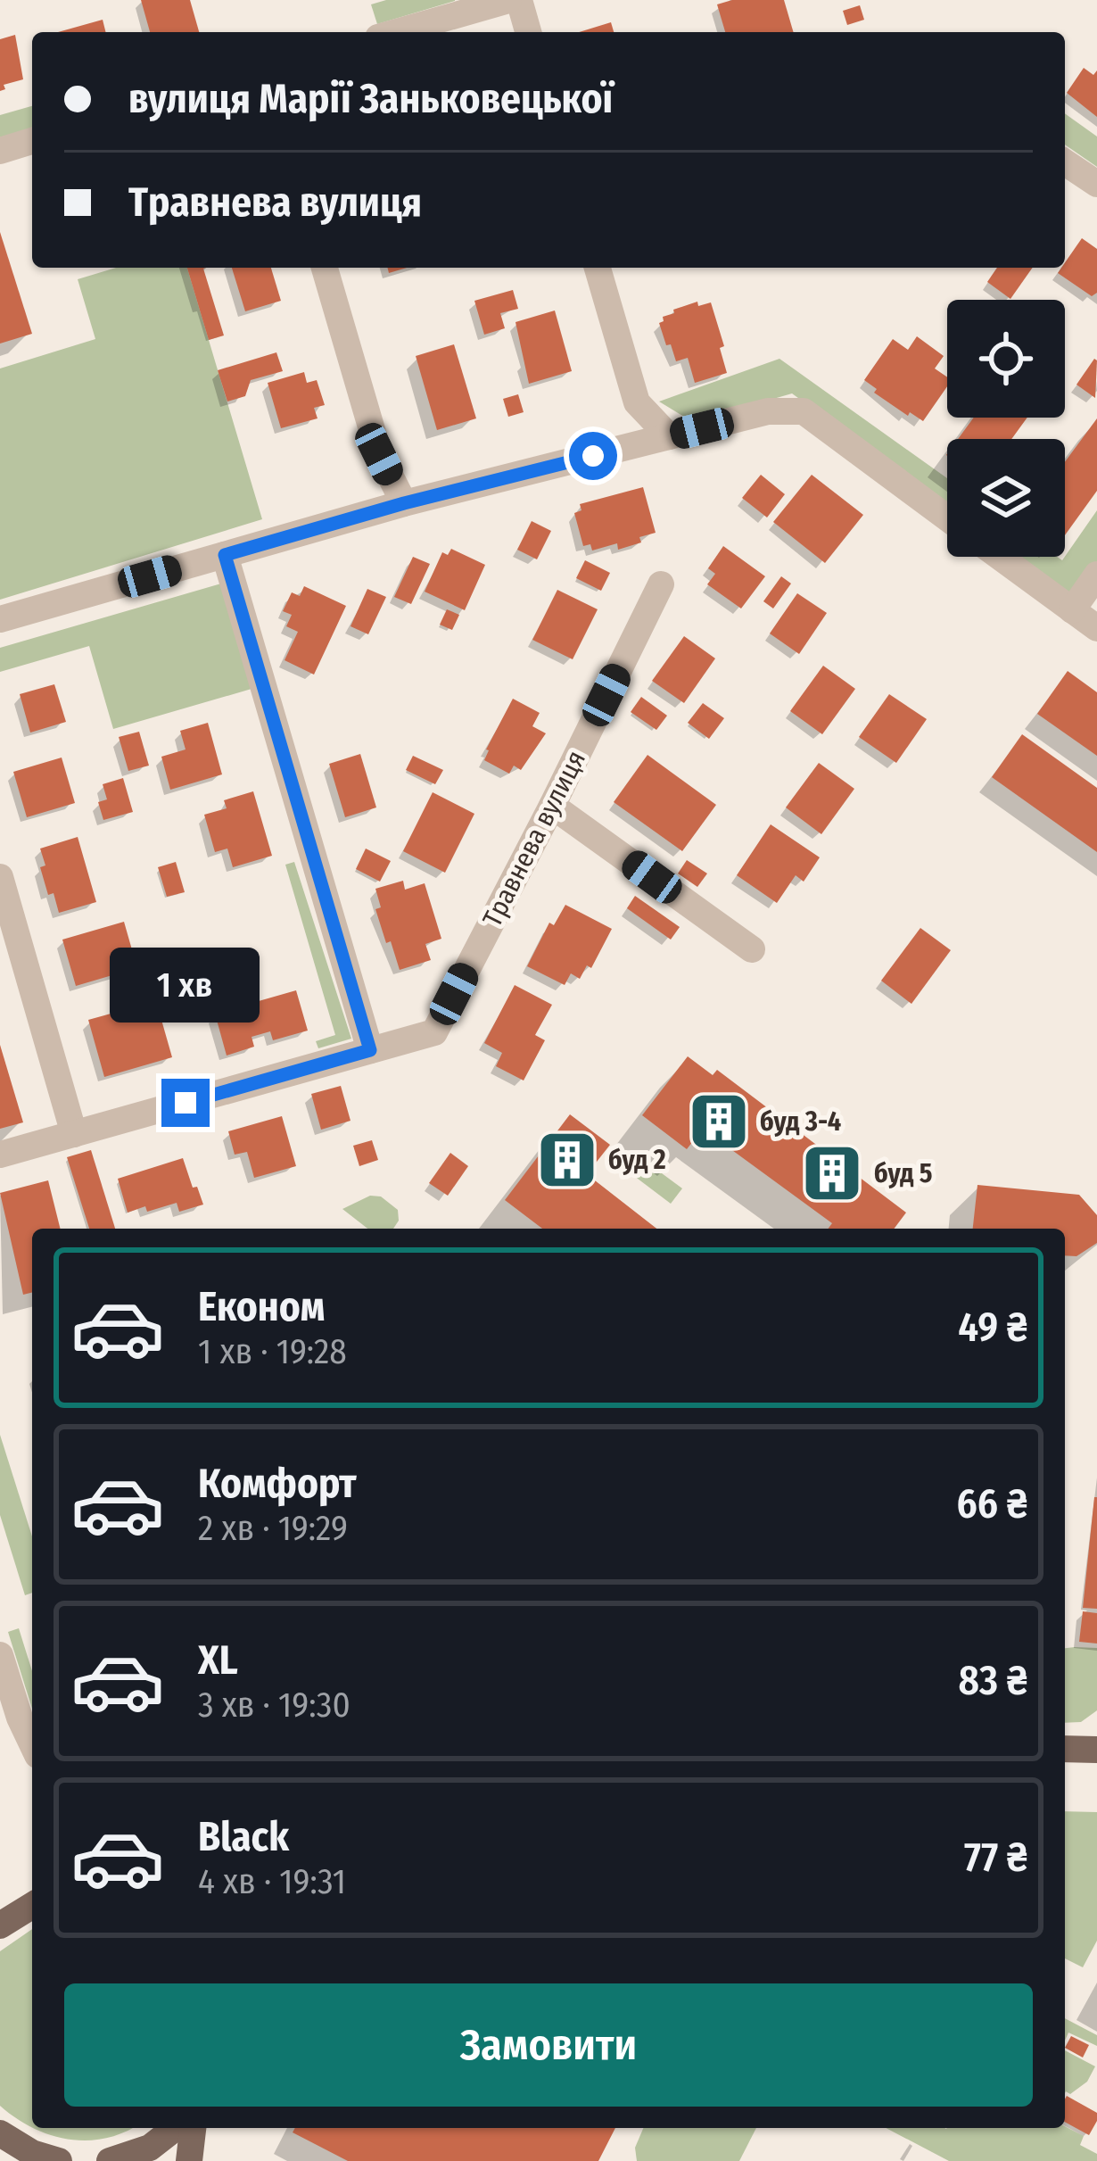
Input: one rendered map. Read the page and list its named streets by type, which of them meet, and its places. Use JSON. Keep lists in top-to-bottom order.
{
  "streets": {
    "street": ["Травнева вулиця"]
  },
  "places": {
    "building": ["буд 3-4", "буд 2", "буд 5"]
  },
  "page": {
    "banner": ["вулиця Марії Заньковецької", "Травнева вулиця"],
    "bubble": "1 хв",
    "list": [
      {
        "name": "Економ",
        "note": "1 хв · 19:28",
        "value": "49 ₴"
      },
      {
        "name": "Комфорт",
        "note": "2 хв · 19:29",
        "value": "66 ₴"
      },
      {
        "name": "XL",
        "note": "3 хв · 19:30",
        "value": "83 ₴"
      },
      {
        "name": "Black",
        "note": "4 хв · 19:31",
        "value": "77 ₴"
      }
    ],
    "buttons": "Замовити"
  }
}
